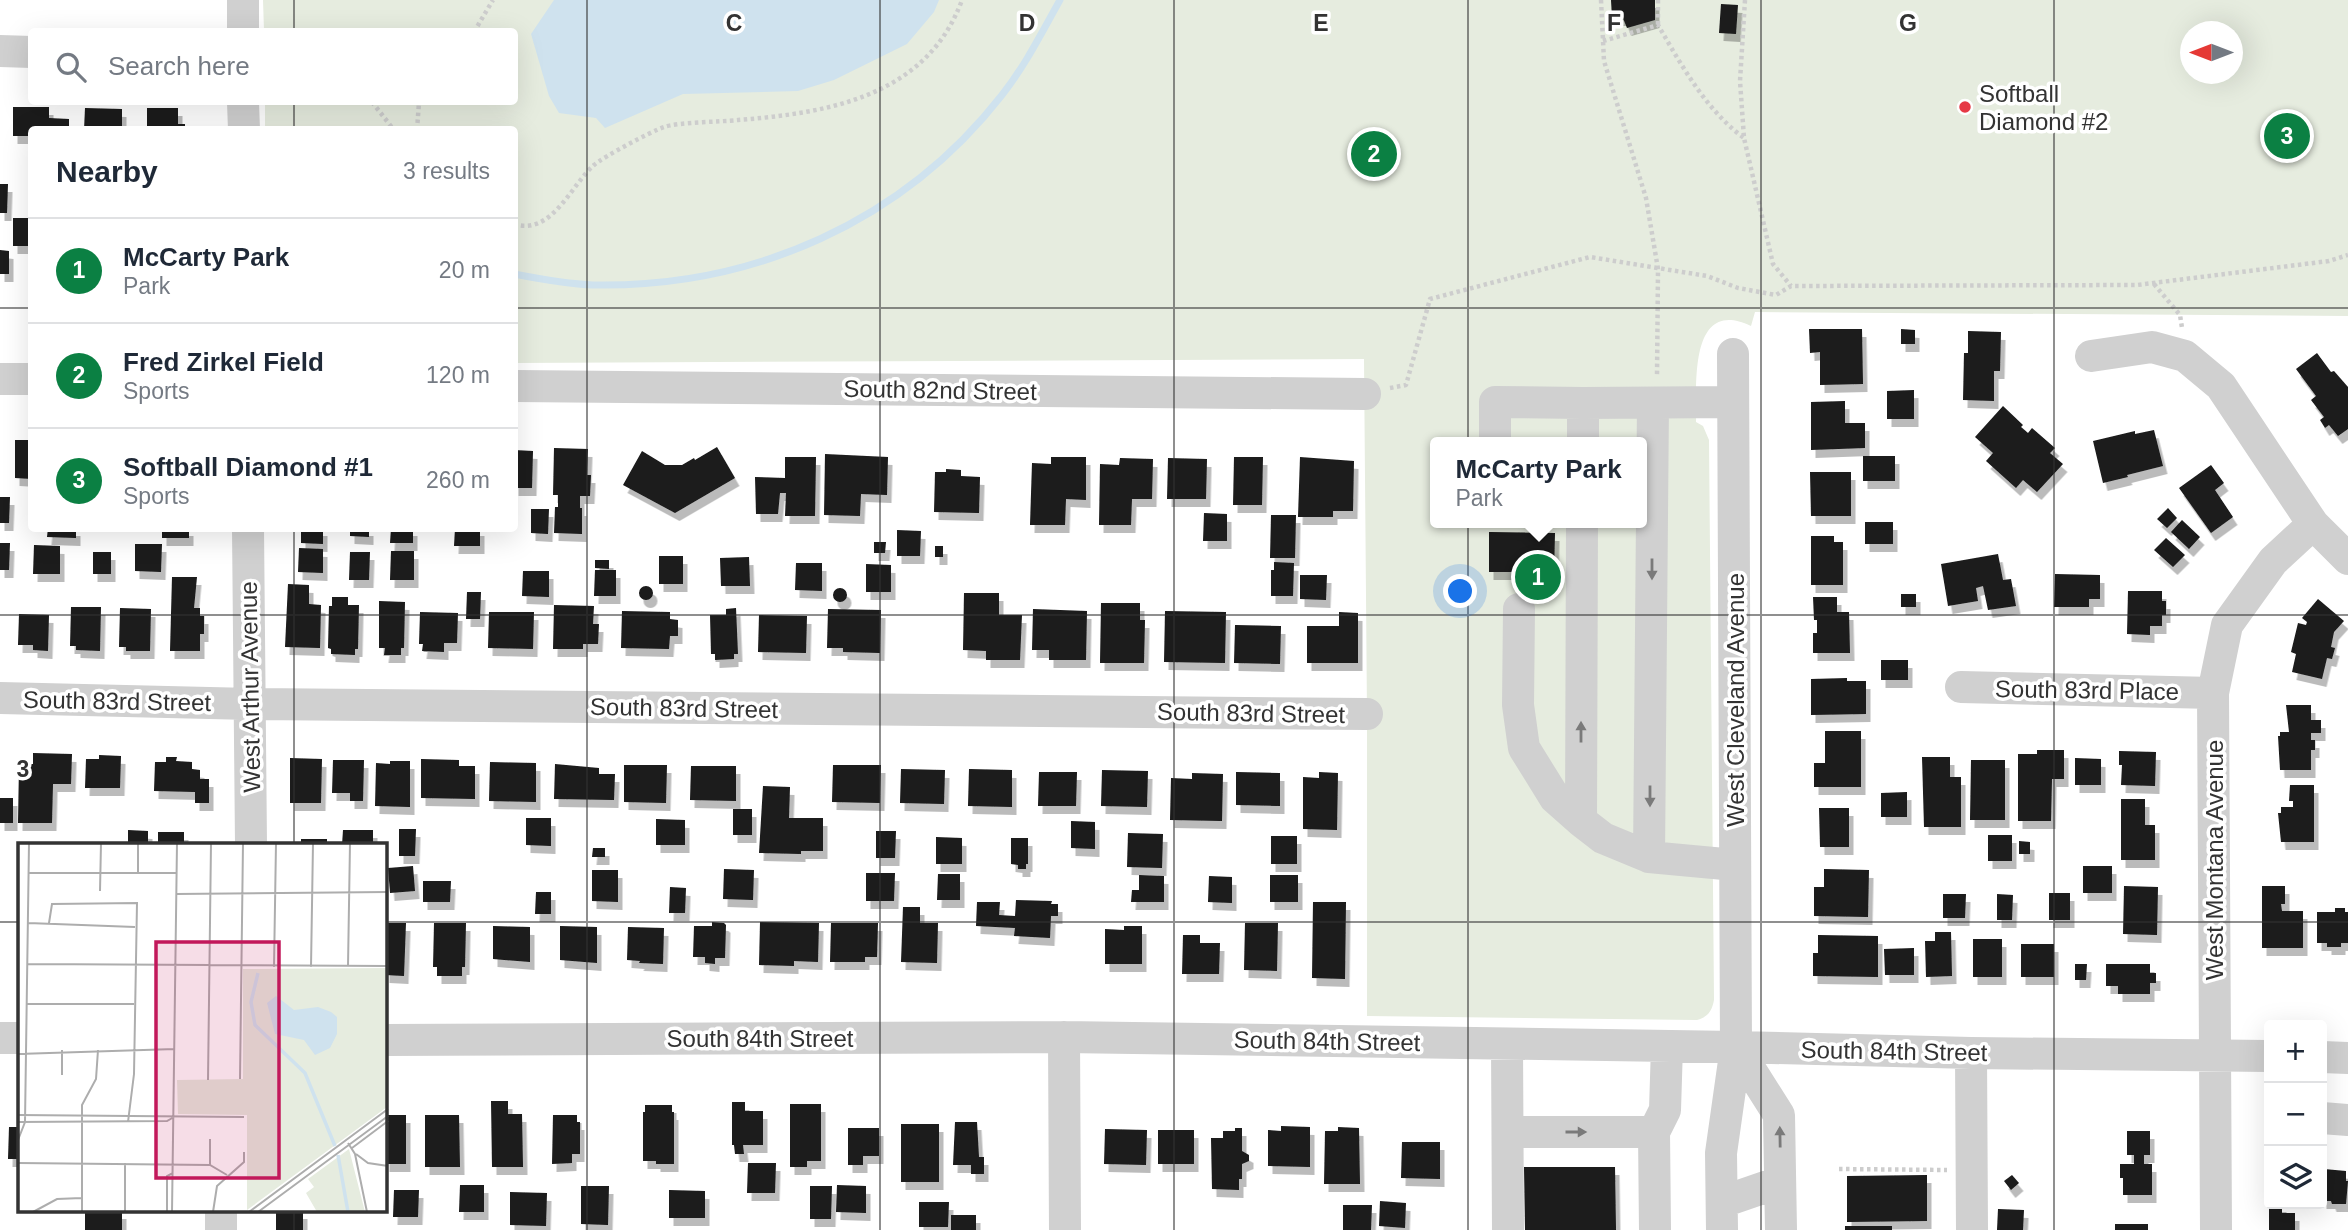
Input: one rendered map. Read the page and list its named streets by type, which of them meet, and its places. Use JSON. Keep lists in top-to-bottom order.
{
  "streets": {
    "street": [
      "South 82nd Street",
      "West Arthur Avenue",
      "South 83rd Place",
      "West Cleveland Avenue",
      "South 83rd Street",
      "West Montana Avenue",
      "South 84th Street"
    ]
  },
  "crossings": [
    ["West Arthur Avenue", "South 83rd Street"],
    ["South 83rd Place", "West Montana Avenue"],
    ["West Cleveland Avenue", "South 84th Street"],
    ["West Montana Avenue", "South 84th Street"]
  ],
  "places": ["Softball Diamond #2"],
  "north": "left",
  "page": {
    "search": "Search here",
    "pins": ["3", "2", "1"],
    "heading": ["Nearby", "3 results"],
    "list": [
      {
        "mark": "1",
        "name": "McCarty Park",
        "note": "Park",
        "value": "20 m"
      },
      {
        "mark": "2",
        "name": "Fred Zirkel Field",
        "note": "Sports",
        "value": "120 m"
      },
      {
        "mark": "3",
        "name": "Softball Diamond #1",
        "note": "Sports",
        "value": "260 m"
      }
    ],
    "popup": ["McCarty Park", "Park"],
    "map_buttons": ["+", "−"]
  },
  "grid": {
    "columns": [
      "C",
      "D",
      "E",
      "F",
      "G"
    ],
    "rows": ["3"]
  }
}
